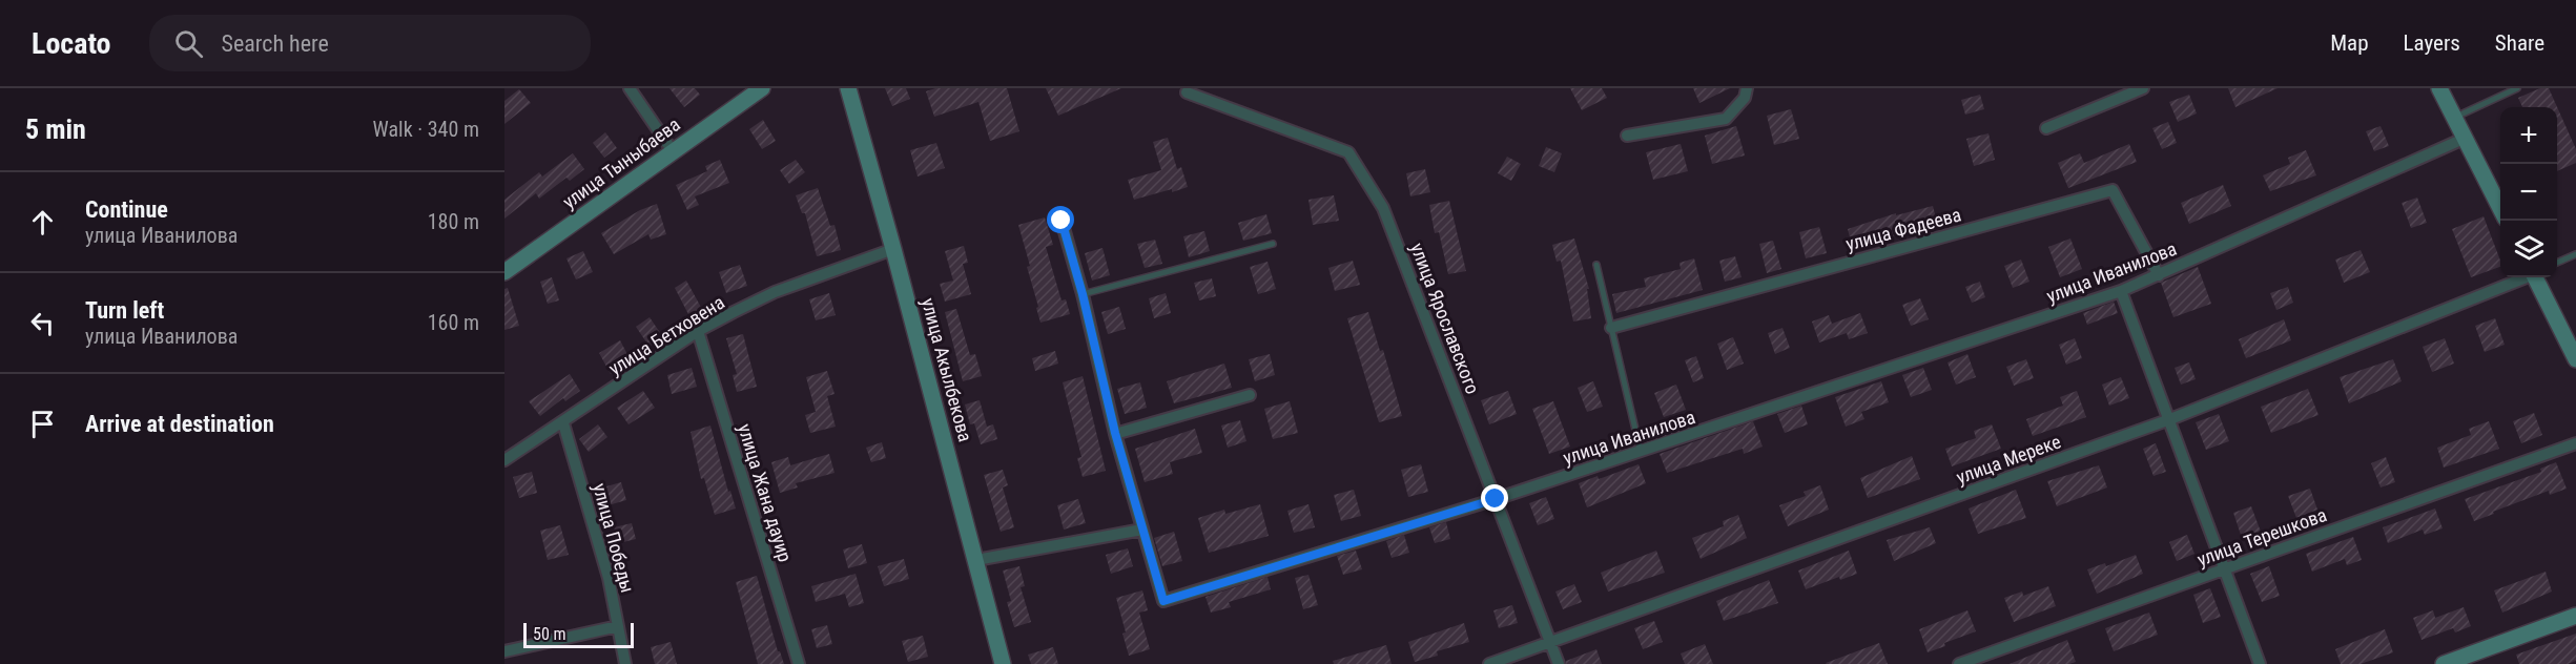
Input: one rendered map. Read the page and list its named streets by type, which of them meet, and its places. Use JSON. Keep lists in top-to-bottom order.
{
  "streets": {
    "street": [
      "улица Тыныбаева",
      "улица Фадеева",
      "улица Иванилова",
      "улица Ярославского",
      "улица Бетховена",
      "улица Акылбекова",
      "улица Мереке",
      "улица Жана дауир",
      "улица Терешкова",
      "улица Победы"
    ]
  },
  "crossings": [
    ["улица Фадеева", "улица Иванилова"],
    ["улица Иванилова", "улица Ярославского"],
    ["улица Ярославского", "улица Мереке"],
    ["улица Бетховена", "улица Акылбекова"],
    ["улица Бетховена", "улица Жана дауир"],
    ["улица Бетховена", "улица Победы"]
  ],
  "scale_bar": "50 m",
  "page": {
    "header": "Locato",
    "search": "Search here",
    "nav": ["Map", "Layers", "Share"],
    "heading": ["5 min", "Walk · 340 m"],
    "map_buttons": ["+", "−"],
    "list": [
      ["Continue", "улица Иванилова", "180 m"],
      ["Turn left", "улица Иванилова", "160 m"],
      "Arrive at destination"
    ],
    "scale": "50 m"
  }
}
